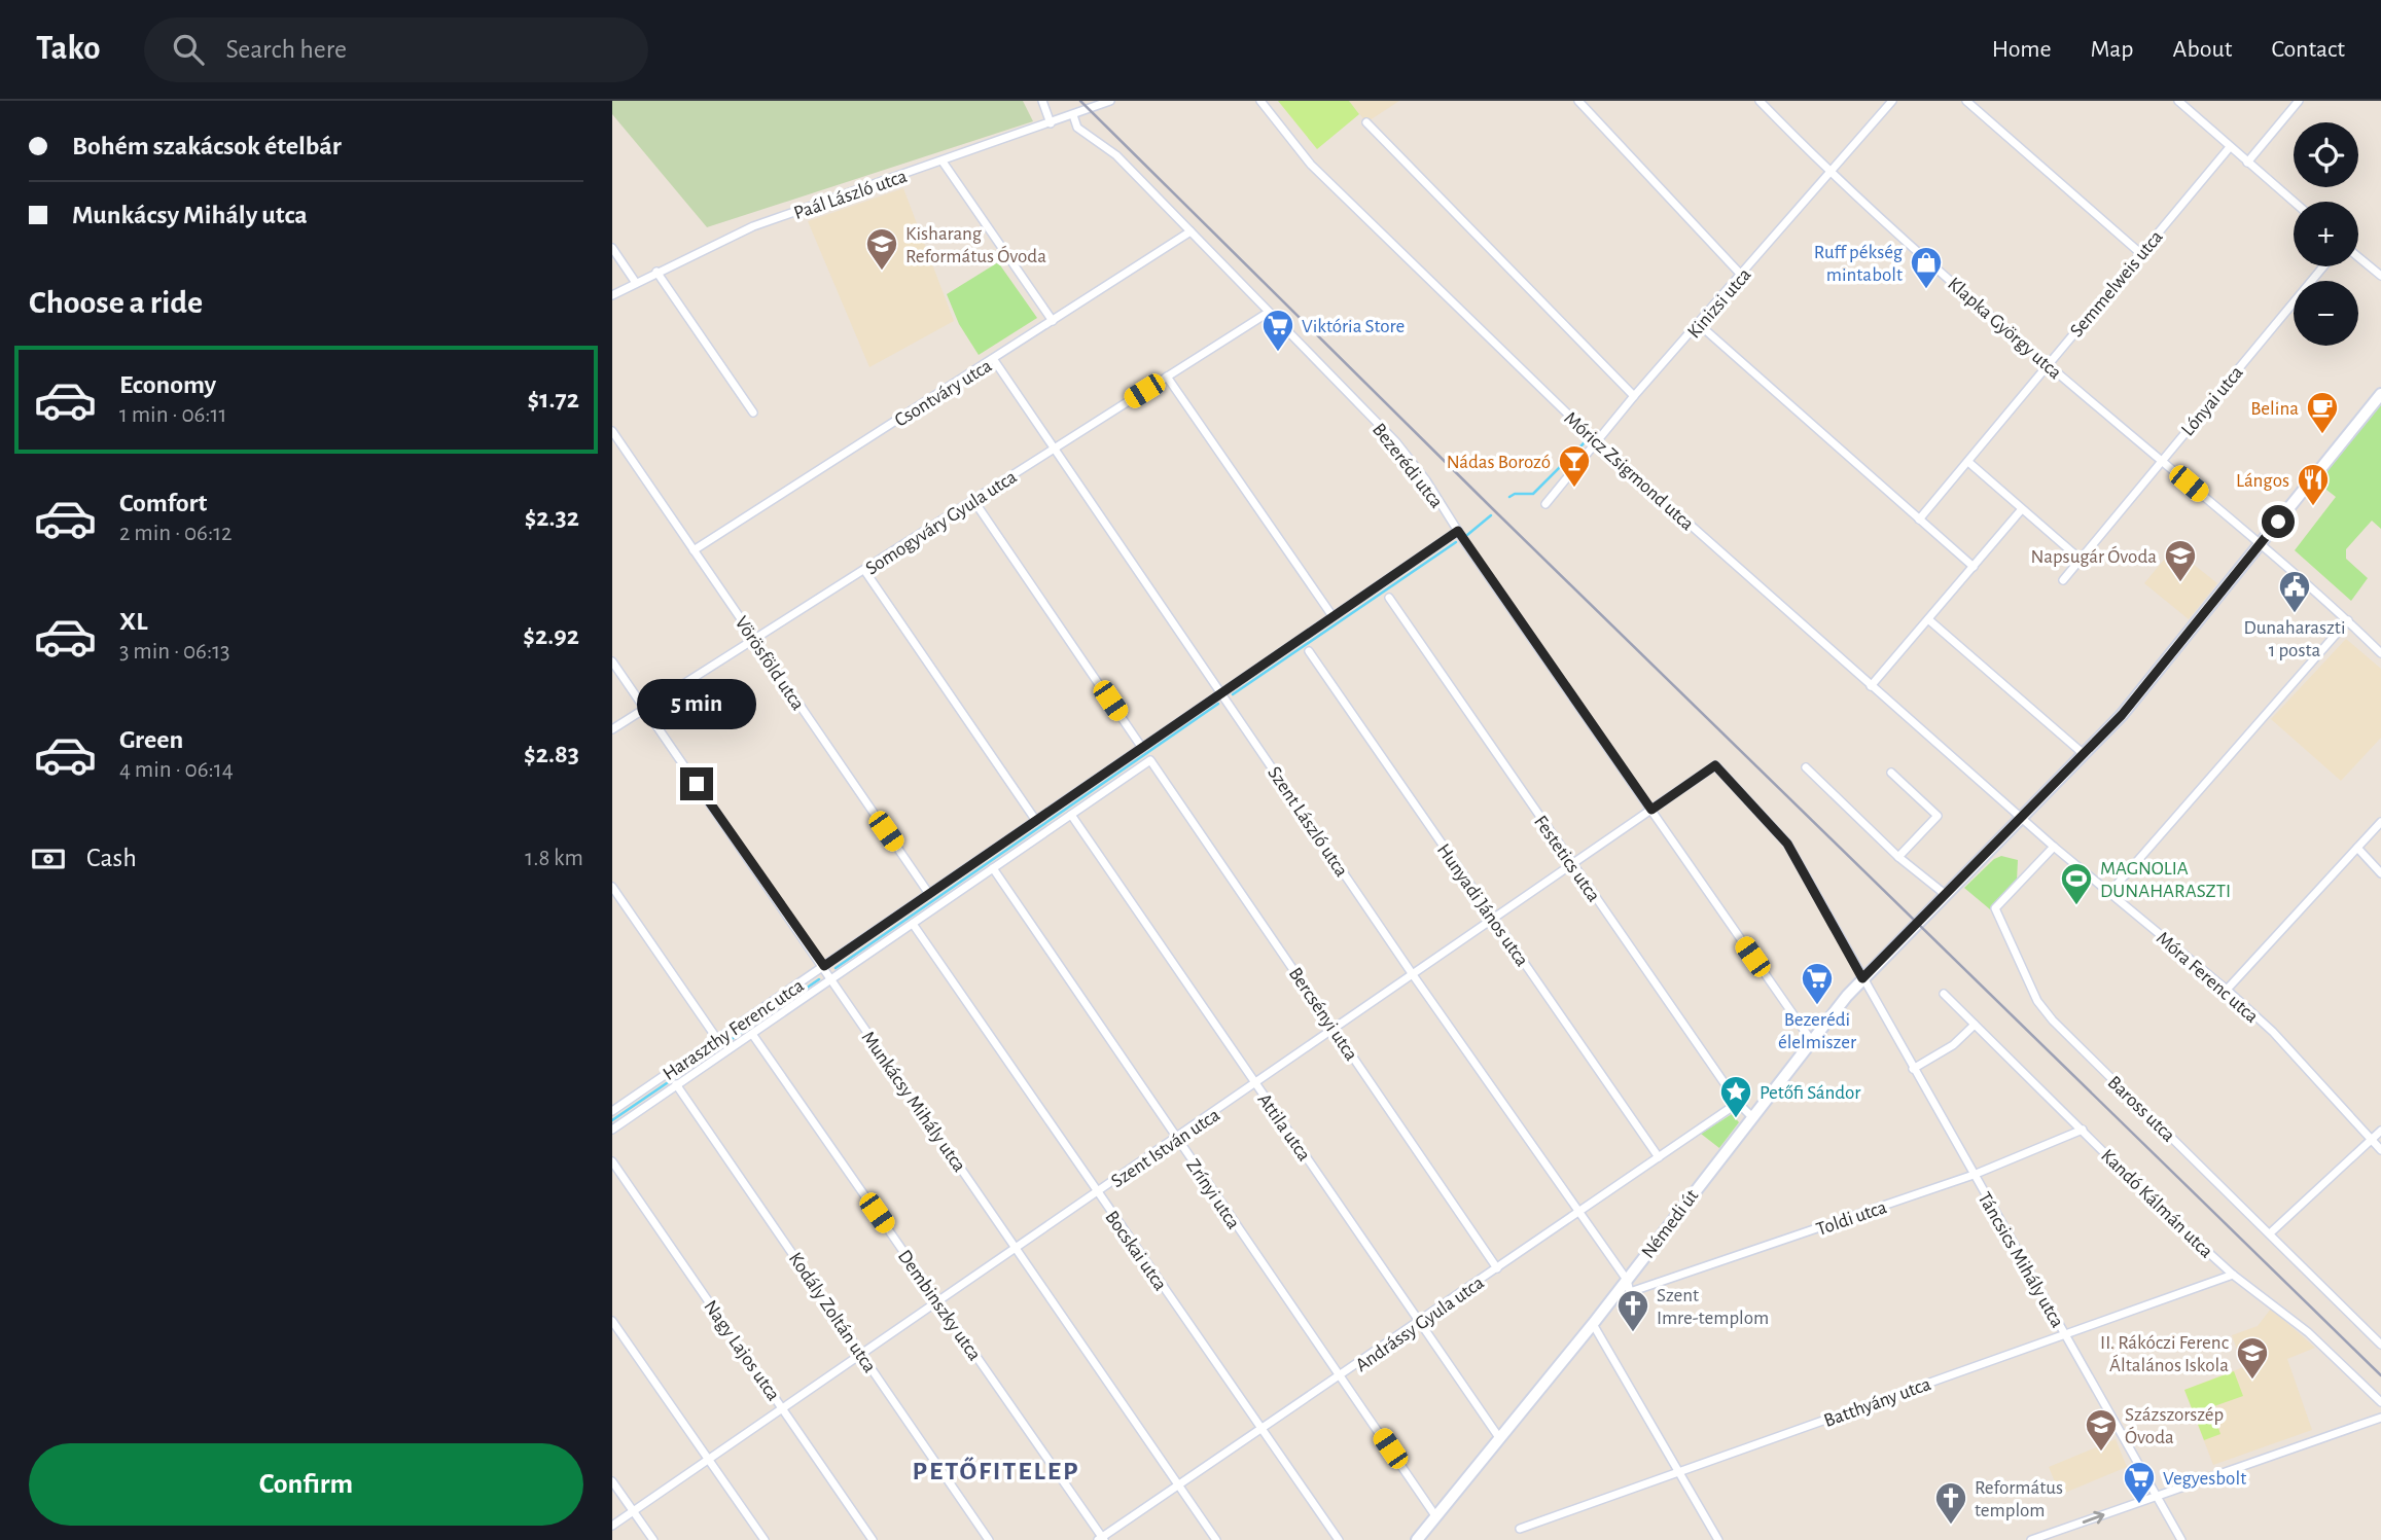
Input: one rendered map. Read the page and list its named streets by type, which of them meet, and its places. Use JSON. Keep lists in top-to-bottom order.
{
  "streets": {
    "main road": ["Némedi út"],
    "street": [
      "Paál László utca",
      "Semmelweis utca",
      "Kinizsi utca",
      "Klapka György utca",
      "Csontváry utca",
      "Lónyai utca",
      "Bezerédi utca",
      "Móricz Zsigmond utca",
      "Somogyváry Gyula utca",
      "Vörösföld utca",
      "Szent László utca",
      "Festetics utca",
      "Hunyadi János utca",
      "Móra Ferenc utca",
      "Bercsényi utca",
      "Haraszthy Ferenc utca",
      "Munkácsy Mihály utca",
      "Baross utca",
      "Attila utca",
      "Szent István utca",
      "Zrínyi utca",
      "Kandó Kálmán utca",
      "Toldi utca",
      "Bocskai utca",
      "Táncsics Mihály utca",
      "Dembinszky utca",
      "Kodály Zoltán utca",
      "Andrássy Gyula utca",
      "Nagy Lajos utca",
      "Batthyány utca"
    ]
  },
  "crossings": [
    ["Paál László utca", "Bezerédi utca"],
    ["Semmelweis utca", "Klapka György utca"],
    ["Kinizsi utca", "Klapka György utca"],
    ["Kinizsi utca", "Móricz Zsigmond utca"],
    ["Klapka György utca", "Lónyai utca"],
    ["Klapka György utca", "Némedi út"],
    ["Csontváry utca", "Bezerédi utca"],
    ["Csontváry utca", "Vörösföld utca"],
    ["Csontváry utca", "Szent László utca"],
    ["Bezerédi utca", "Somogyváry Gyula utca"],
    ["Bezerédi utca", "Haraszthy Ferenc utca"],
    ["Bezerédi utca", "Szent István utca"],
    ["Bezerédi utca", "Némedi út"],
    ["Móricz Zsigmond utca", "Móra Ferenc utca"],
    ["Móricz Zsigmond utca", "Némedi út"],
    ["Somogyváry Gyula utca", "Vörösföld utca"],
    ["Somogyváry Gyula utca", "Szent László utca"],
    ["Somogyváry Gyula utca", "Munkácsy Mihály utca"],
    ["Vörösföld utca", "Haraszthy Ferenc utca"],
    ["Szent László utca", "Haraszthy Ferenc utca"],
    ["Szent László utca", "Szent István utca"],
    ["Szent László utca", "Toldi utca"],
    ["Szent László utca", "Némedi út"],
    ["Szent László utca", "Andrássy Gyula utca"],
    ["Festetics utca", "Szent István utca"],
    ["Festetics utca", "Némedi út"],
    ["Festetics utca", "Andrássy Gyula utca"],
    ["Hunyadi János utca", "Szent István utca"],
    ["Hunyadi János utca", "Andrássy Gyula utca"],
    ["Móra Ferenc utca", "Baross utca"],
    ["Móra Ferenc utca", "Némedi út"],
    ["Bercsényi utca", "Attila utca"],
    ["Bercsényi utca", "Szent István utca"],
    ["Bercsényi utca", "Andrássy Gyula utca"],
    ["Haraszthy Ferenc utca", "Munkácsy Mihály utca"],
    ["Munkácsy Mihály utca", "Szent István utca"],
    ["Munkácsy Mihály utca", "Andrássy Gyula utca"],
    ["Attila utca", "Szent István utca"],
    ["Attila utca", "Némedi út"],
    ["Attila utca", "Andrássy Gyula utca"],
    ["Szent István utca", "Zrínyi utca"],
    ["Szent István utca", "Bocskai utca"],
    ["Szent István utca", "Táncsics Mihály utca"],
    ["Szent István utca", "Dembinszky utca"],
    ["Szent István utca", "Kodály Zoltán utca"],
    ["Szent István utca", "Nagy Lajos utca"],
    ["Zrínyi utca", "Némedi út"],
    ["Zrínyi utca", "Andrássy Gyula utca"],
    ["Kandó Kálmán utca", "Toldi utca"],
    ["Kandó Kálmán utca", "Batthyány utca"],
    ["Toldi utca", "Némedi út"],
    ["Toldi utca", "Táncsics Mihály utca"],
    ["Némedi út", "Táncsics Mihály utca"],
    ["Bocskai utca", "Andrássy Gyula utca"],
    ["Táncsics Mihály utca", "Batthyány utca"],
    ["Dembinszky utca", "Andrássy Gyula utca"]
  ],
  "districts": ["PETŐFITELEP"],
  "places": {
    "school or university": [
      "Kisharang Református Óvoda",
      "Napsugár Óvoda",
      "II. Rákóczi Ferenc Általános Iskola",
      "Százszorszép Óvoda"
    ],
    "shop": ["Ruff pékség mintabolt"],
    "supermarket": ["Viktória Store", "Bezerédi élelmiszer", "Vegyesbolt"],
    "cafe": ["Belina"],
    "bar": ["Nádas Borozó"],
    "restaurant": ["Lángos"],
    "public building": ["Dunaharaszti 1 posta"],
    "sports": ["MAGNOLIA DUNAHARASZTI"],
    "place": ["Petőfi Sándor"],
    "church": ["Szent Imre-templom", "Református templom"]
  },
  "page": {
    "header": "Tako",
    "search": "Search here",
    "nav": [
      "Home",
      "Map",
      "About",
      "Contact"
    ],
    "banner": ["Bohém szakácsok ételbár", "Munkácsy Mihály utca"],
    "map_buttons": ["+", "−"],
    "heading": "Choose a ride",
    "list": [
      {
        "name": "Economy",
        "note": "1 min · 06:11",
        "value": "$1.72"
      },
      {
        "name": "Comfort",
        "note": "2 min · 06:12",
        "value": "$2.32"
      },
      {
        "name": "XL",
        "note": "3 min · 06:13",
        "value": "$2.92"
      },
      {
        "name": "Green",
        "note": "4 min · 06:14",
        "value": "$2.83"
      }
    ],
    "bubble": "5 min",
    "pay": ["Cash", "1.8 km"],
    "buttons": "Confirm"
  }
}
